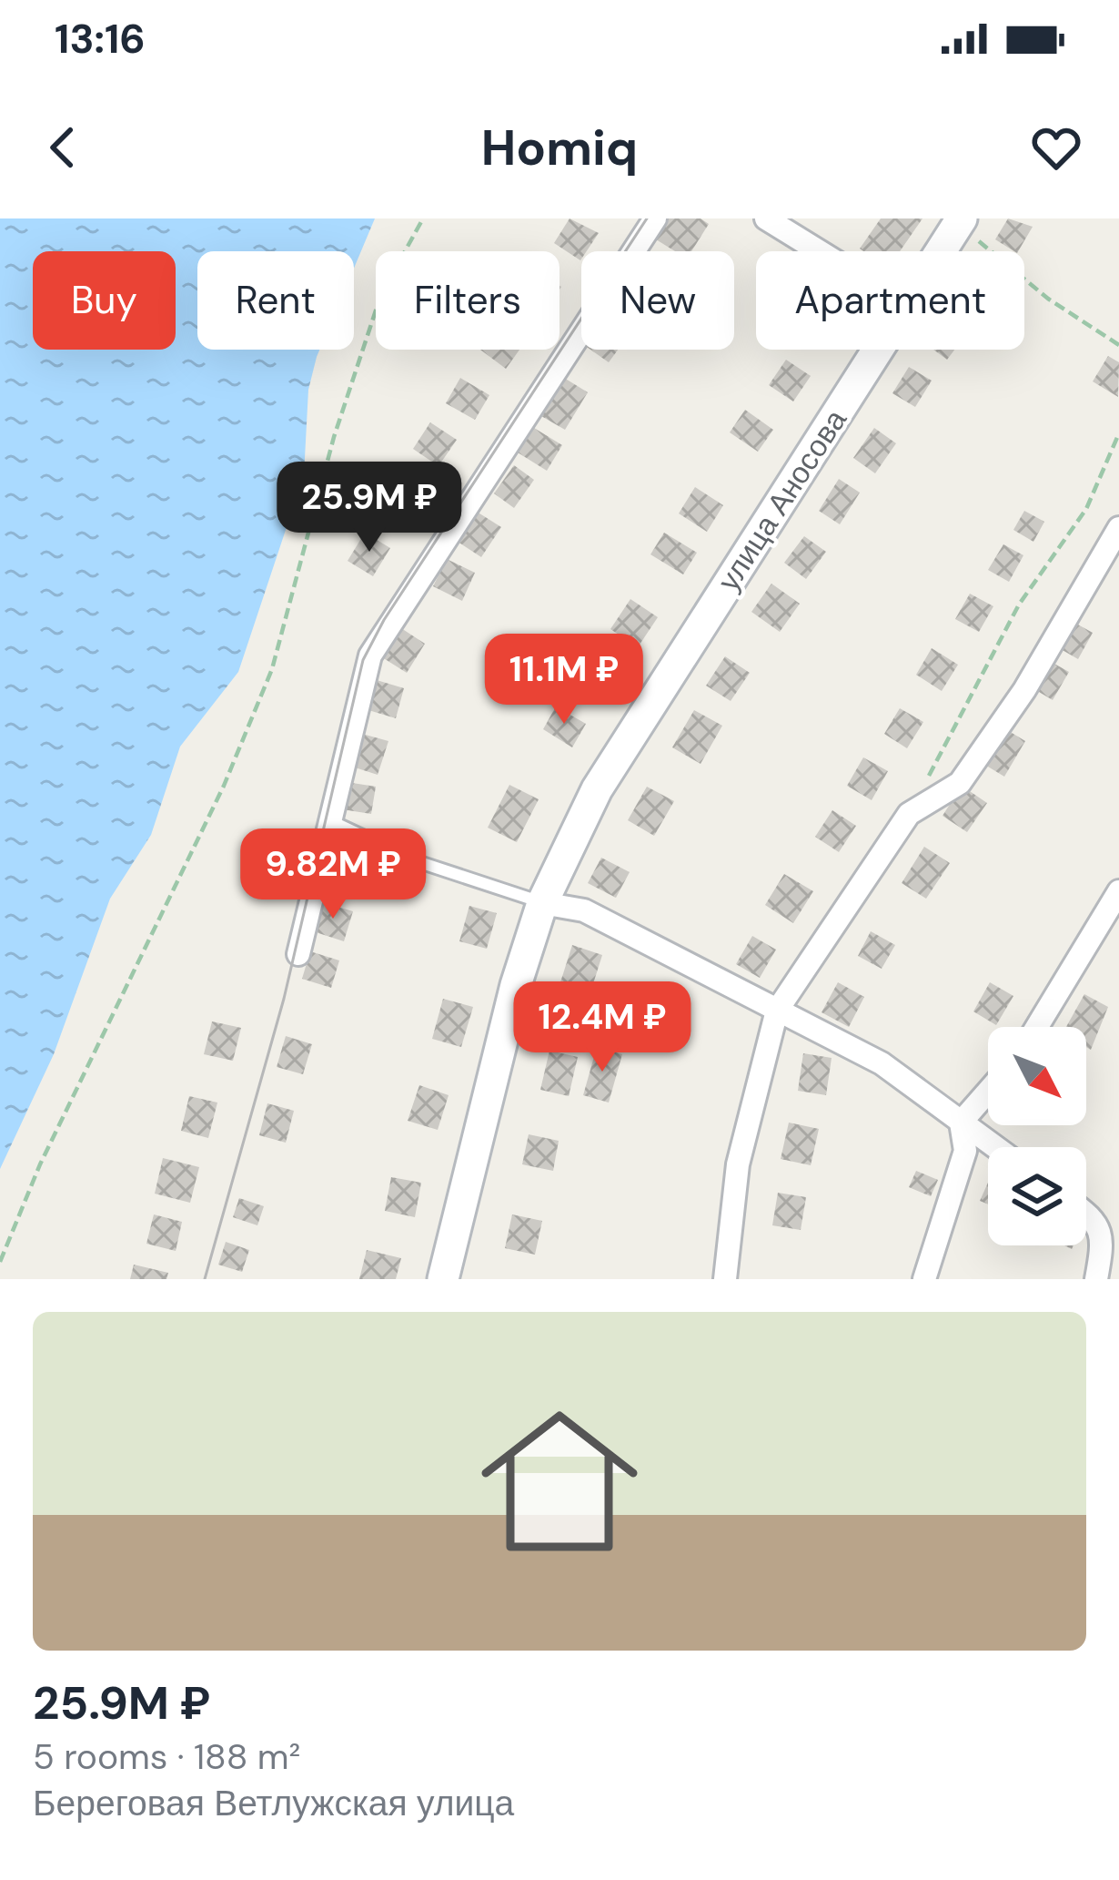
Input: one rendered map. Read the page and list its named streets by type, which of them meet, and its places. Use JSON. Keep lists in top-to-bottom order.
{
  "streets": {
    "main road": ["улица Аносова"]
  },
  "north": "bottom right",
  "page": {
    "status": "13:16",
    "header": "Homiq",
    "chip": [
      "Buy",
      "Rent",
      "Filters",
      "New",
      "Apartment"
    ],
    "price": [
      "25.9M ₽",
      "11.1M ₽",
      "9.82M ₽",
      "12.4M ₽"
    ],
    "list": [
      {
        "name": "25.9M ₽",
        "note": "5 rooms · 188 m² · Береговая Ветлужская улица"
      }
    ]
  }
}
